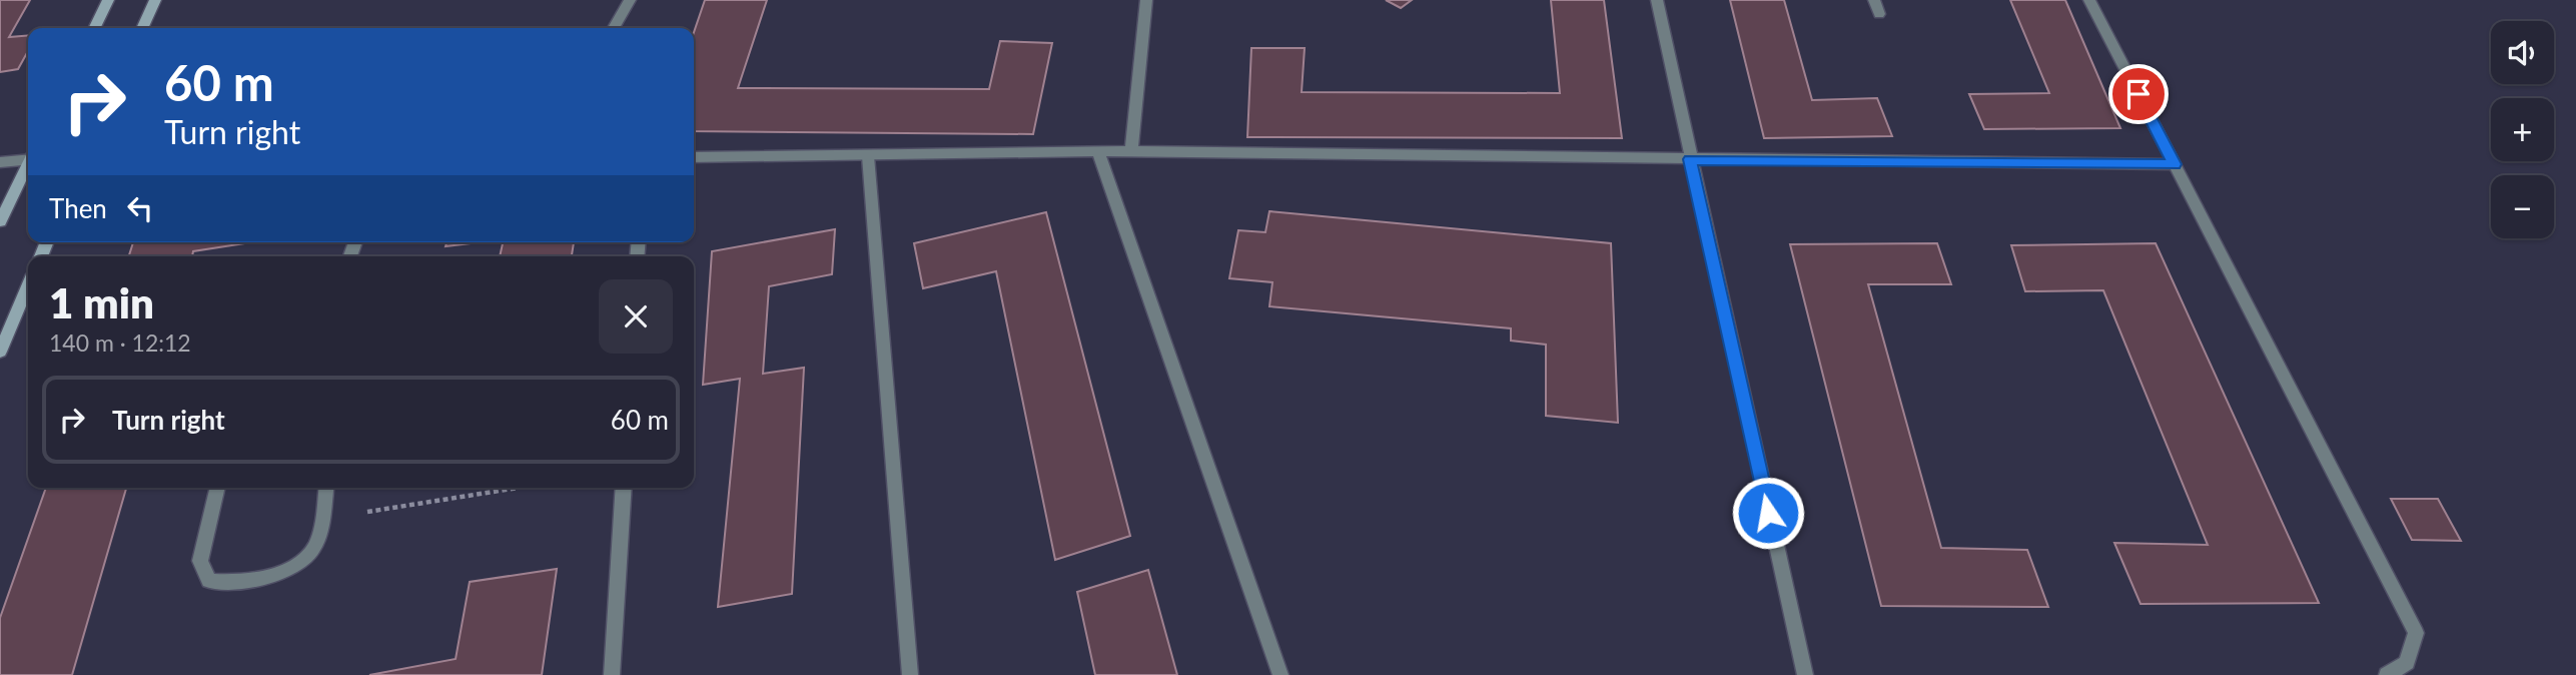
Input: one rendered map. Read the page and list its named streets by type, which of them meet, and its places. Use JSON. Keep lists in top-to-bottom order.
{
  "page": {
    "map_buttons": ["+", "−"],
    "turn": ["60 m", "Turn right"],
    "then": "Then",
    "heading": ["1 min", "140 m · 12:12"],
    "list": [
      {
        "name": "Turn right",
        "value": "60 m"
      }
    ]
  }
}
